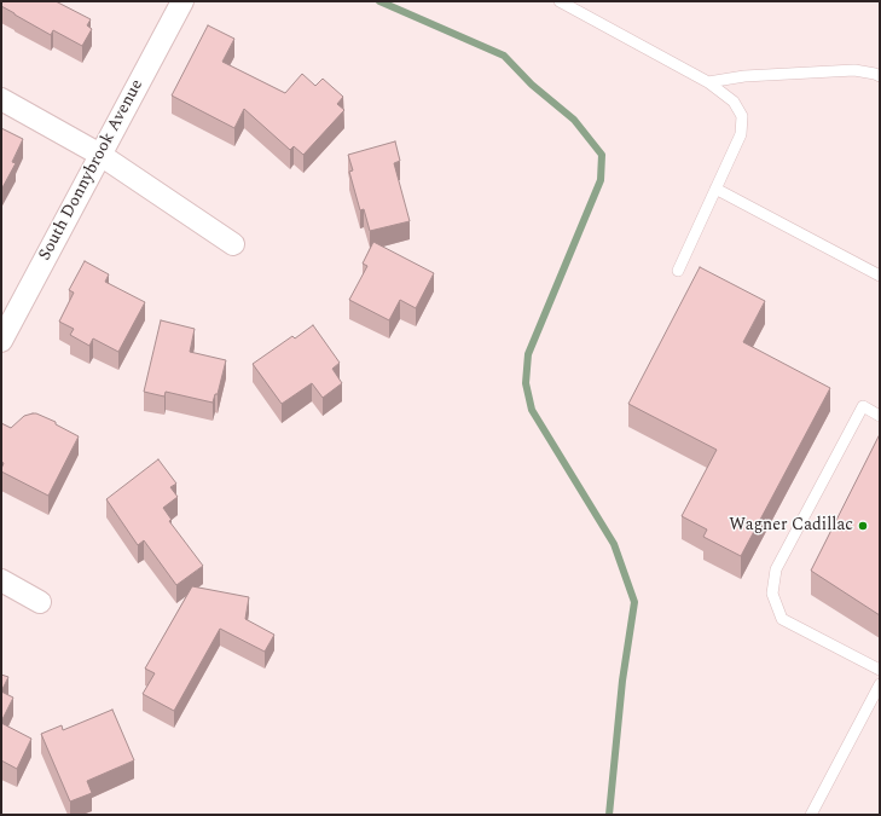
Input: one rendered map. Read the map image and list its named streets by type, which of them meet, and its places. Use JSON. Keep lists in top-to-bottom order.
{
  "streets": {
    "street": ["South Donnybrook Avenue"]
  },
  "places": ["Wagner Cadillac"]
}
